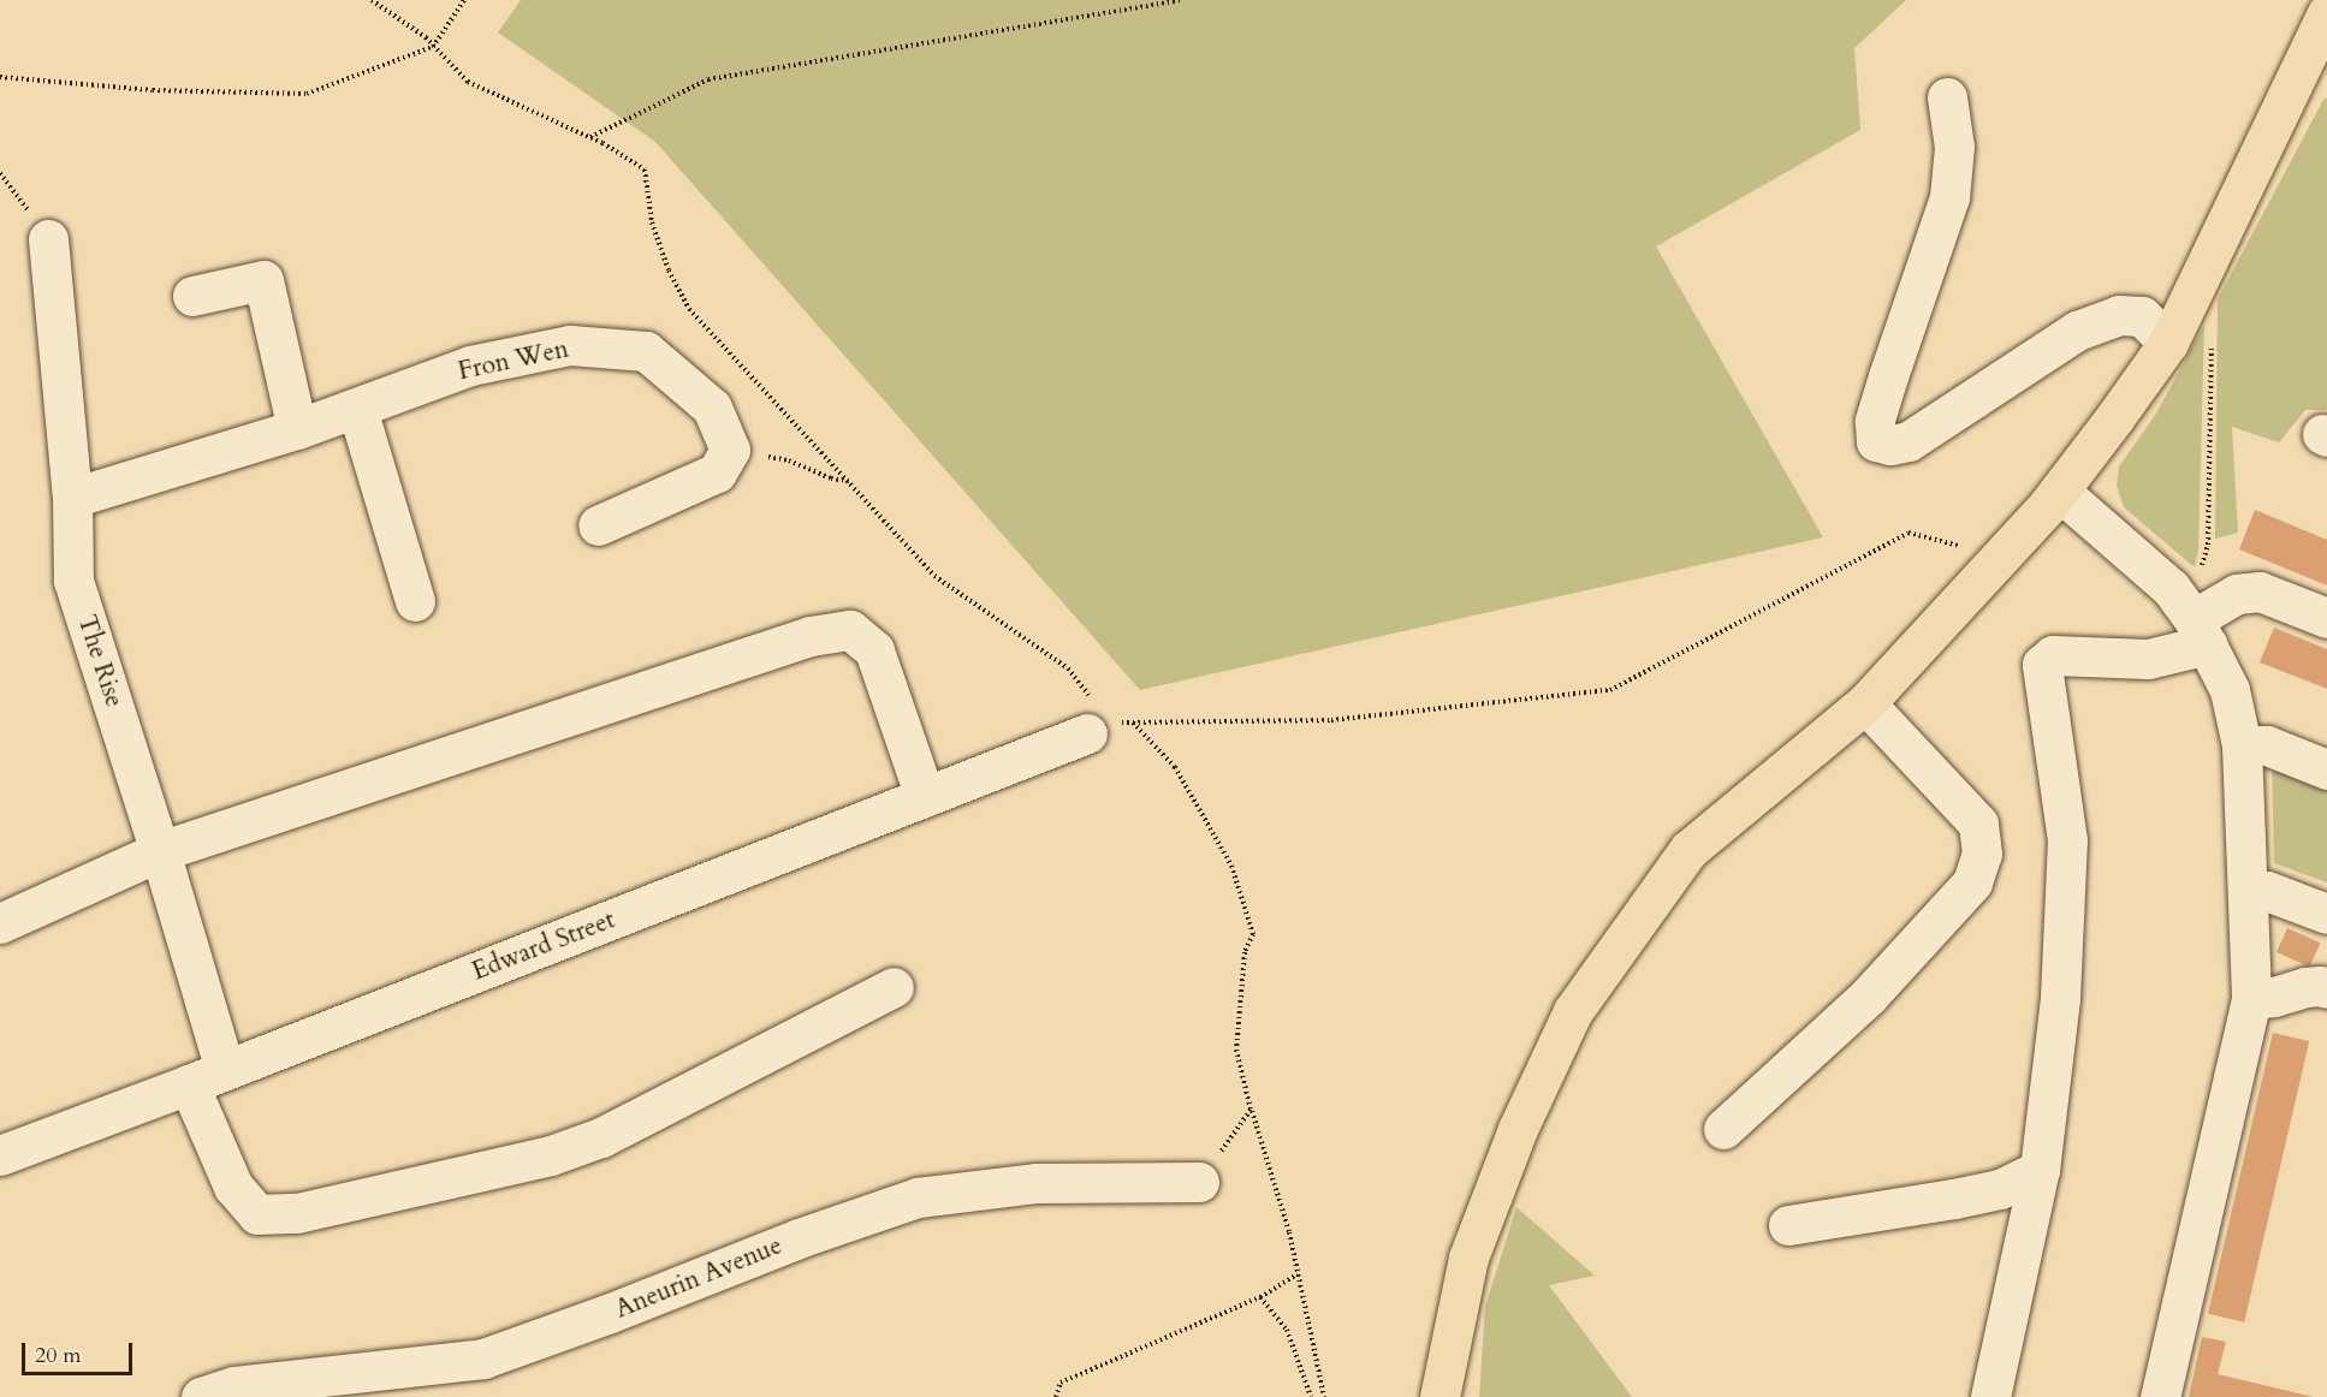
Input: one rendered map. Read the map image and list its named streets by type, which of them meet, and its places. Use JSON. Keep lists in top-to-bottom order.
{
  "streets": {
    "street": [
      "Fron Wen",
      "The Rise",
      "Edward Street",
      "Aneurin Avenue"
    ]
  },
  "crossings": [
    ["Fron Wen", "The Rise"],
    ["The Rise", "Edward Street"]
  ],
  "scale_bar": "20 m"
}
